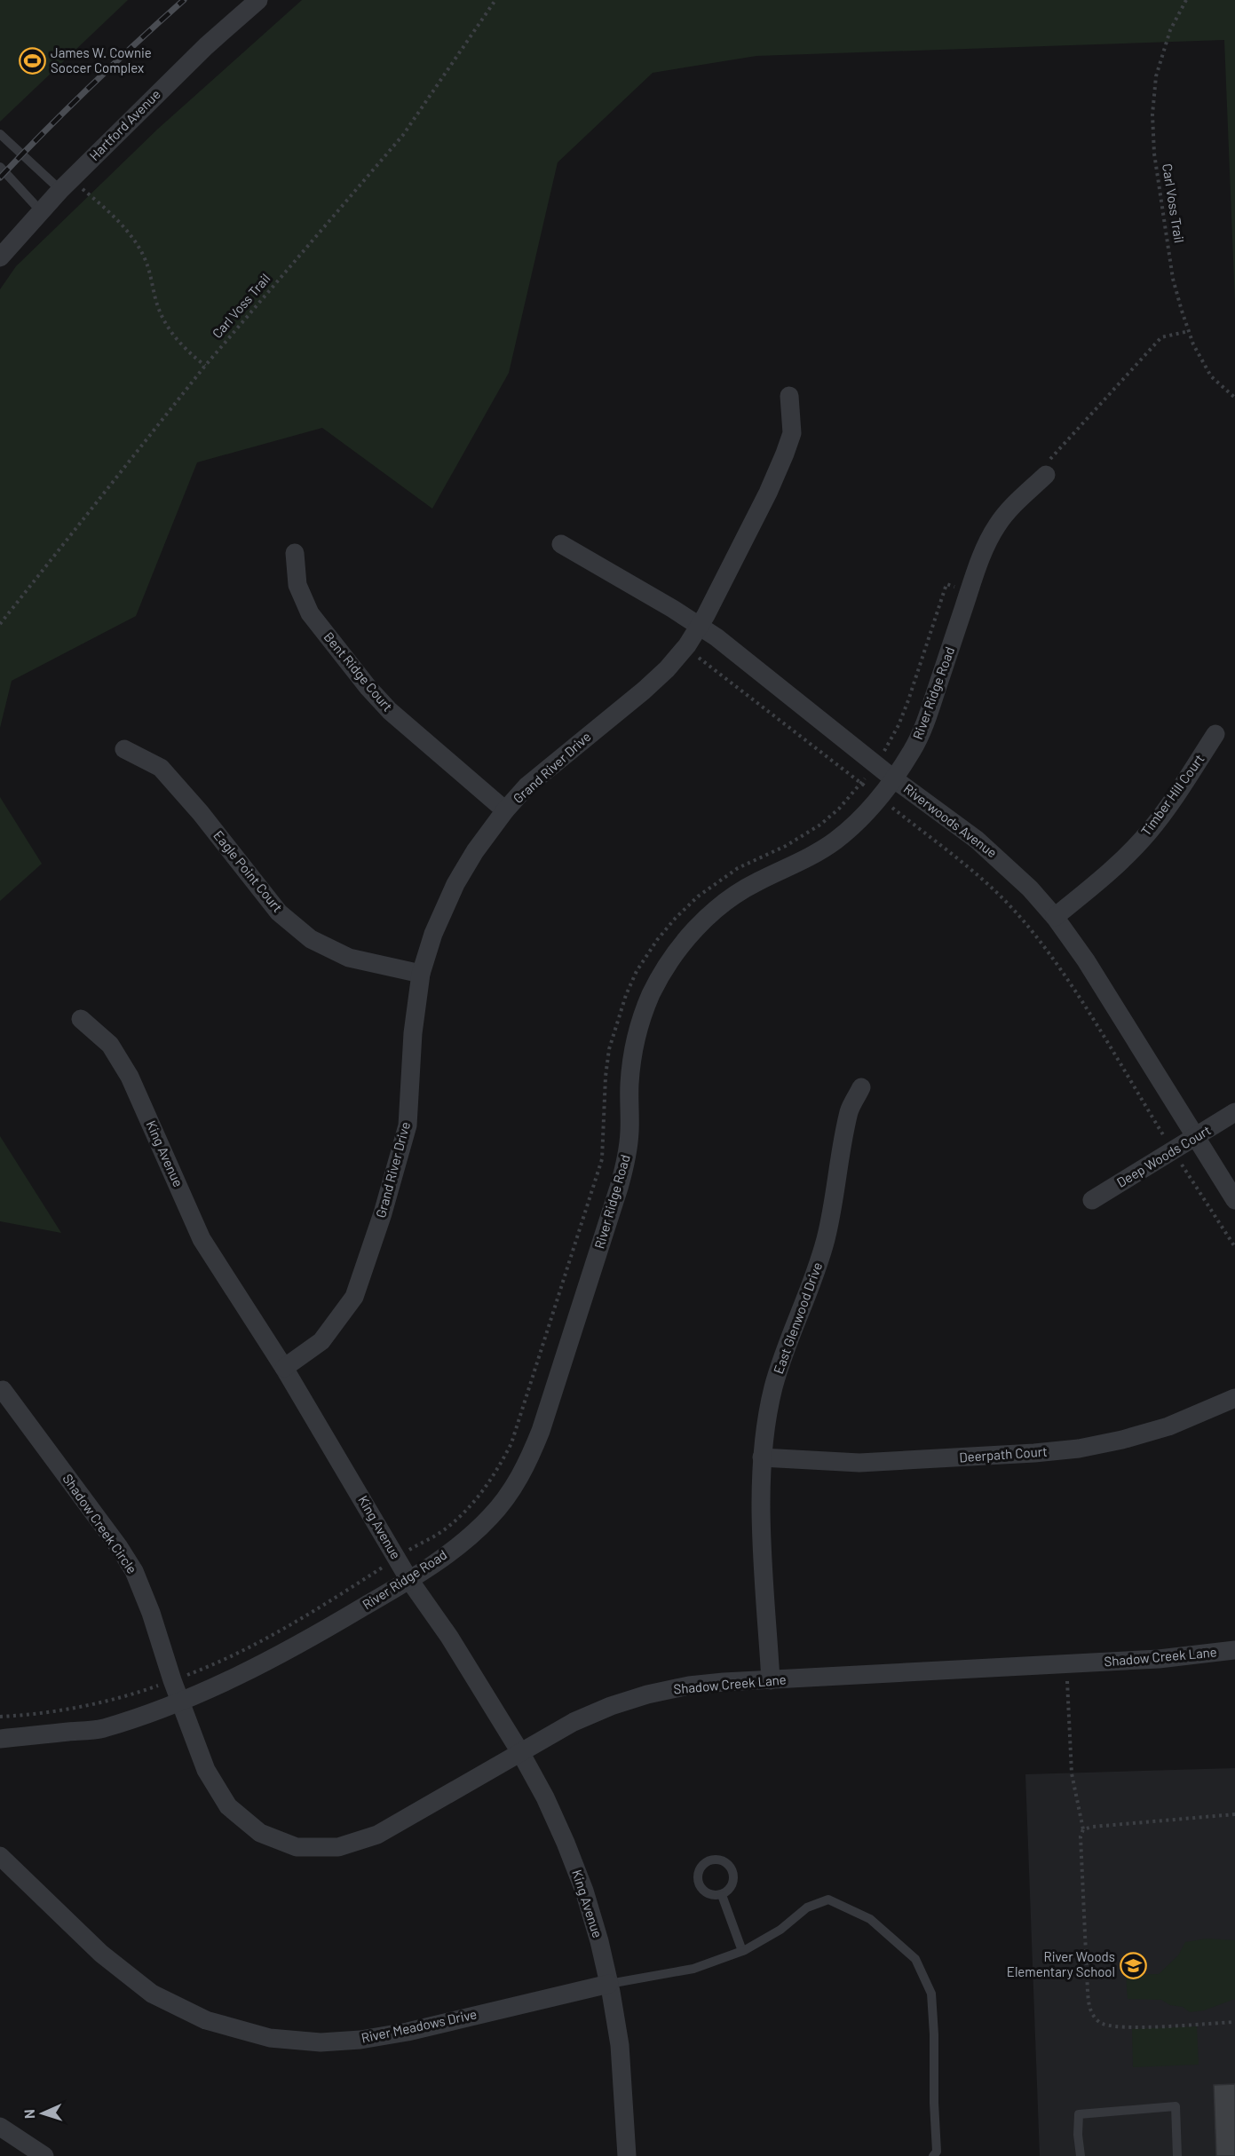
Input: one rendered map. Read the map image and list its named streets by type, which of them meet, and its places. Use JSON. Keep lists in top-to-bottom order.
{
  "streets": {
    "street": [
      "Hartford Avenue",
      "Bent Ridge Court",
      "River Ridge Road",
      "Grand River Drive",
      "Timber Hill Court",
      "Riverwoods Avenue",
      "Eagle Point Court",
      "King Avenue",
      "Deep Woods Court",
      "East Glenwood Drive",
      "Deerpath Court",
      "Shadow Creek Circle",
      "Shadow Creek Lane",
      "River Meadows Drive"
    ],
    "path": ["Carl Voss Trail"]
  },
  "crossings": [
    ["Bent Ridge Court", "Grand River Drive"],
    ["River Ridge Road", "Riverwoods Avenue"],
    ["River Ridge Road", "King Avenue"],
    ["River Ridge Road", "Shadow Creek Circle"],
    ["River Ridge Road", "Shadow Creek Lane"],
    ["Grand River Drive", "Riverwoods Avenue"],
    ["Grand River Drive", "Eagle Point Court"],
    ["Grand River Drive", "King Avenue"],
    ["Timber Hill Court", "Riverwoods Avenue"],
    ["Riverwoods Avenue", "Deep Woods Court"],
    ["King Avenue", "Shadow Creek Lane"],
    ["King Avenue", "River Meadows Drive"],
    ["East Glenwood Drive", "Deerpath Court"],
    ["East Glenwood Drive", "Shadow Creek Lane"],
    ["Shadow Creek Circle", "Shadow Creek Lane"]
  ],
  "places": {
    "sports": ["James W. Cownie Soccer Complex"],
    "school or university": ["River Woods Elementary School"]
  },
  "north": "left"
}
